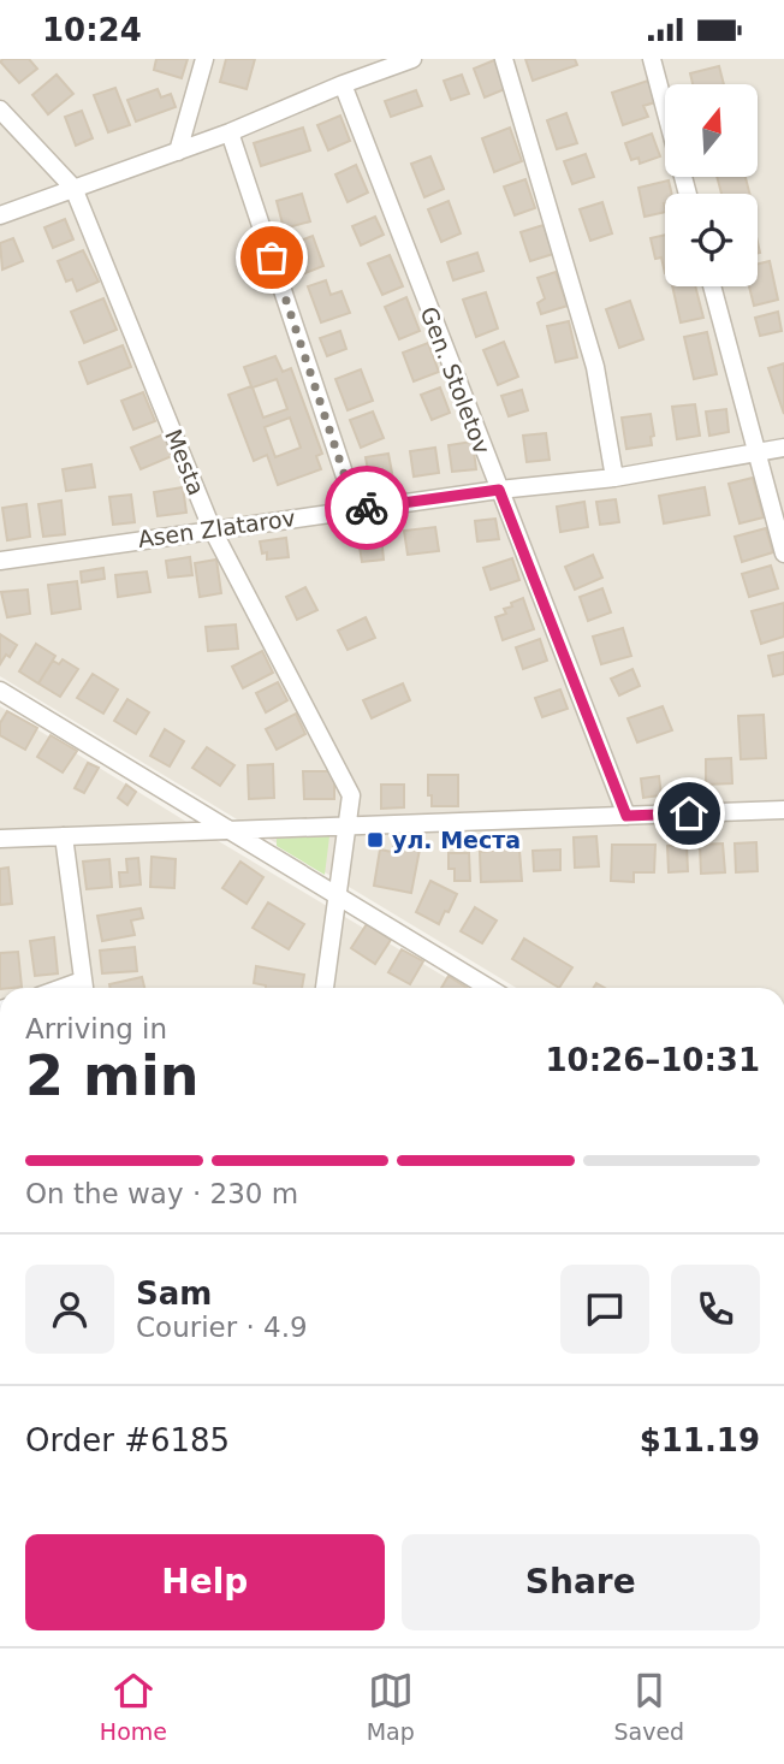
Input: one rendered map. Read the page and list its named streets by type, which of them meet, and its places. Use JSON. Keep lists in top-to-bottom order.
{
  "streets": {
    "street": ["Gen. Stoletov", "Mesta", "Asen Zlatarov"]
  },
  "crossings": [
    ["Gen. Stoletov", "Asen Zlatarov"],
    ["Mesta", "Asen Zlatarov"]
  ],
  "places": {
    "transit": ["ул. Места"]
  },
  "north": "top",
  "page": {
    "status": "10:24",
    "heading": ["2 min", "Arriving in", "10:26–10:31"],
    "panel": [
      "Sam",
      "Courier · 4.9",
      "Order #6185",
      "$11.19"
    ],
    "bar": "On the way · 230 m",
    "buttons": ["Help", "Share"],
    "tabs": ["Home", "Map", "Saved"]
  }
}
